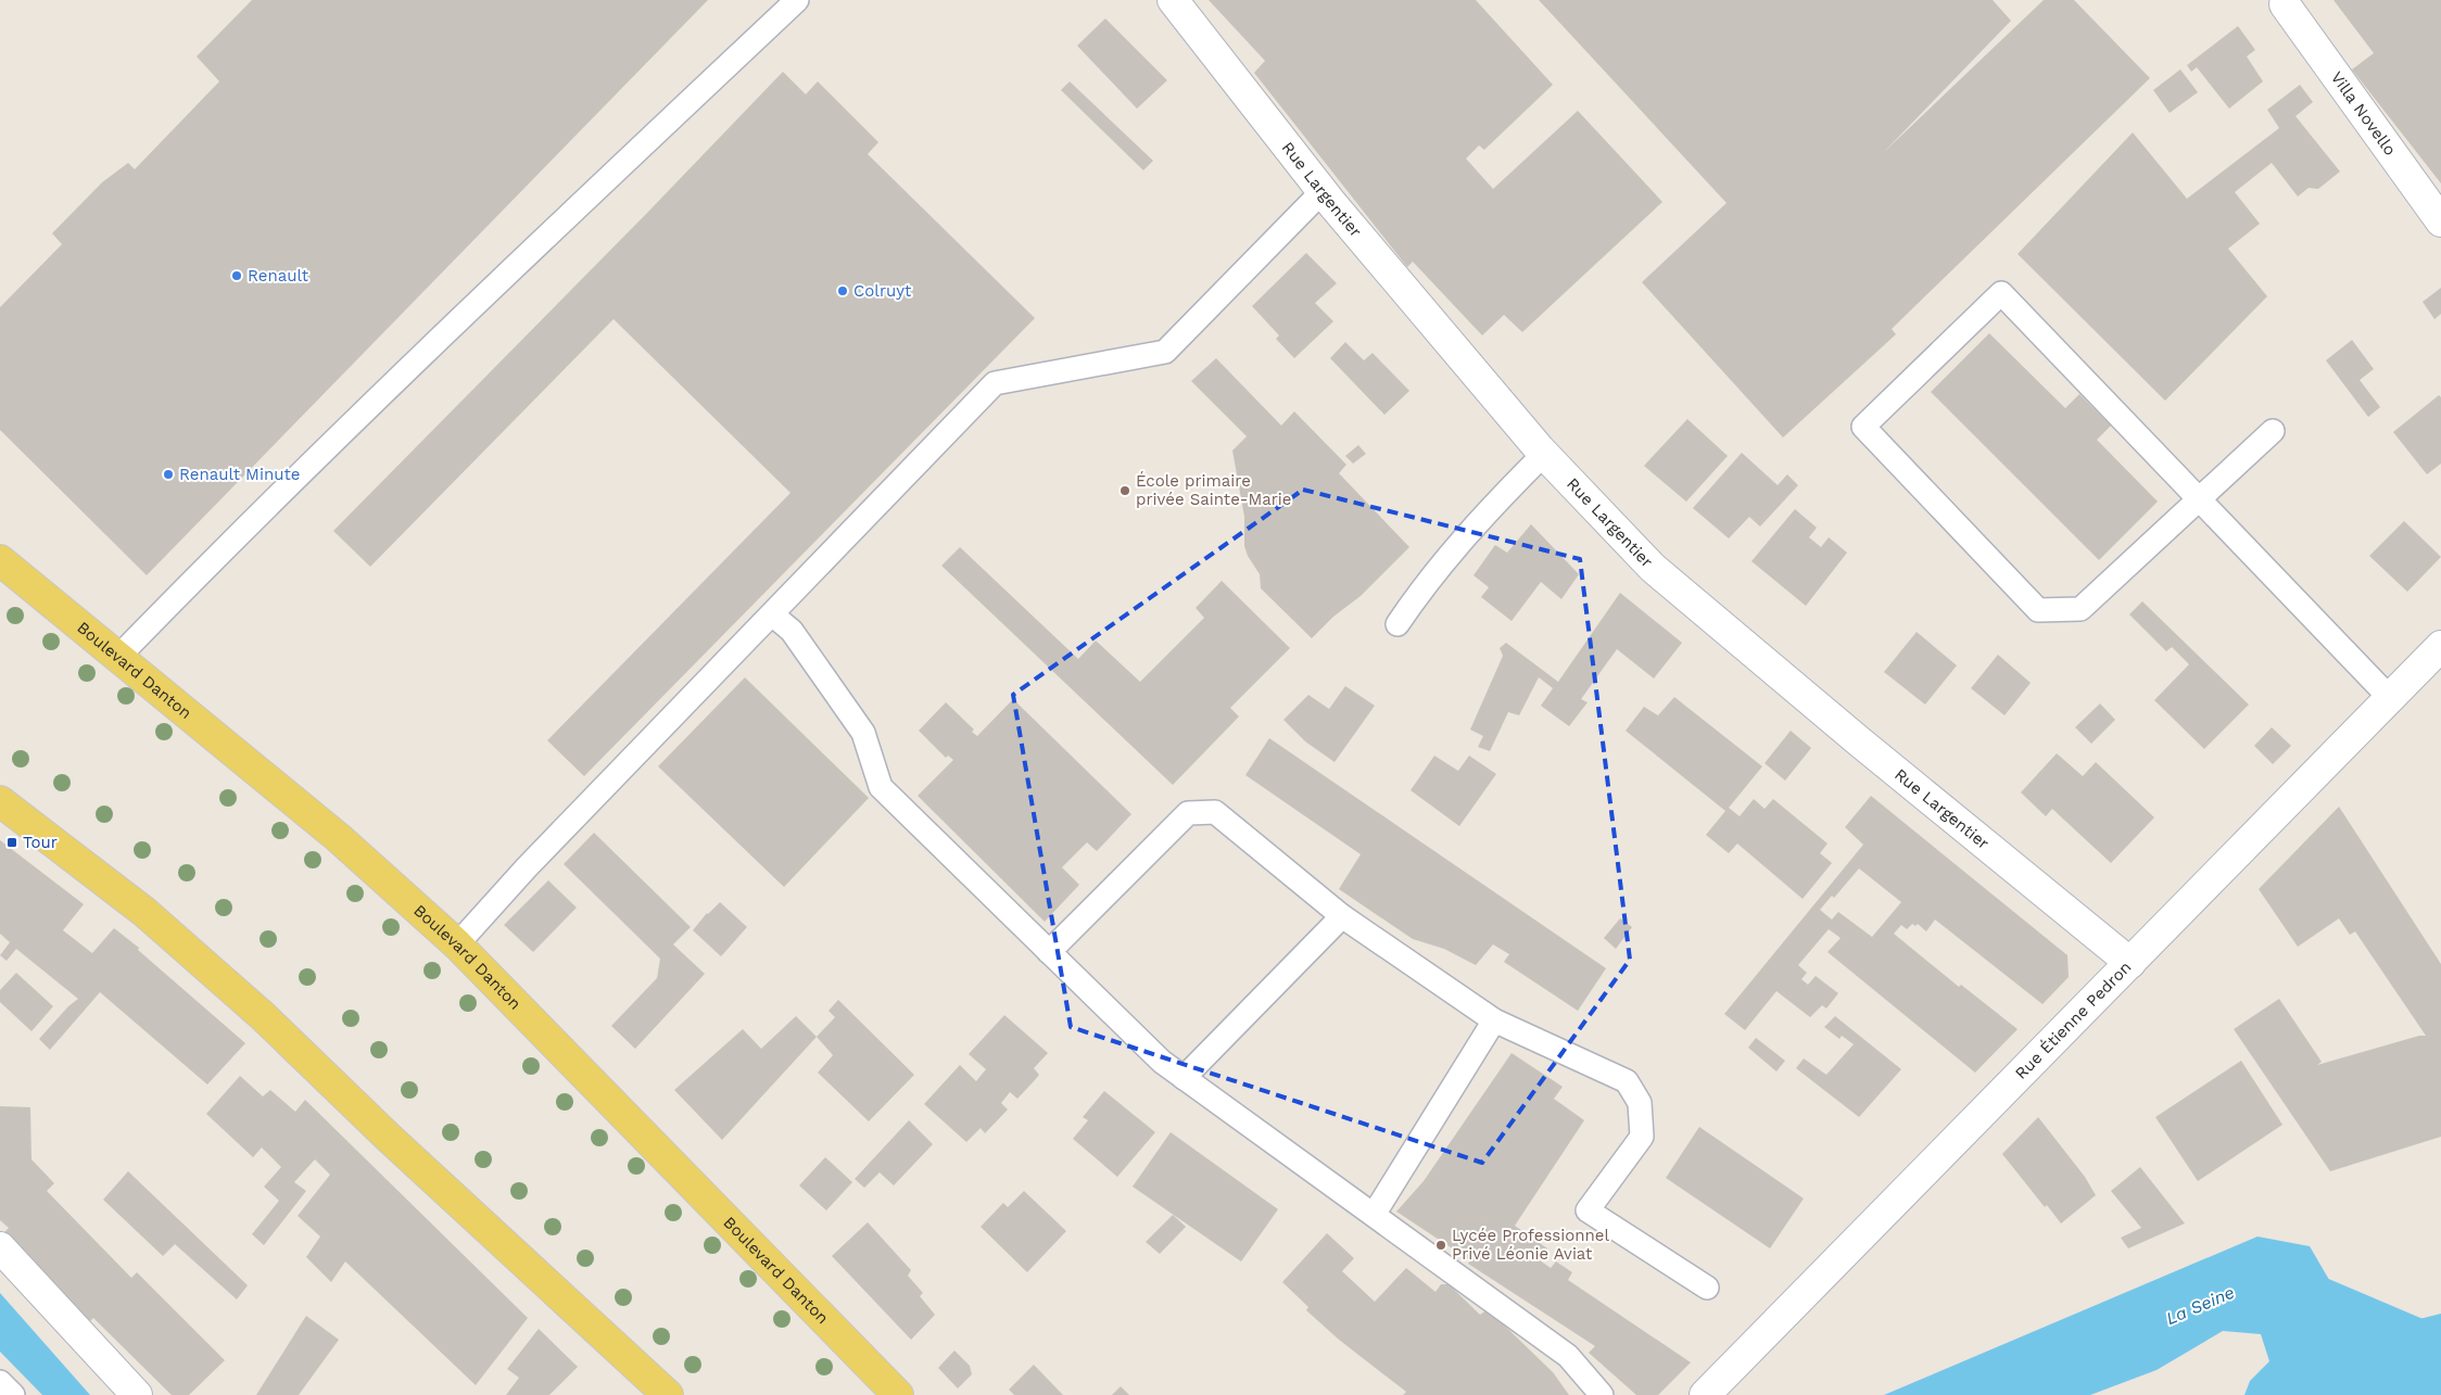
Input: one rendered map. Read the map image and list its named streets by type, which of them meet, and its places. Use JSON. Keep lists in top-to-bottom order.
{
  "streets": {
    "main road": ["Boulevard Danton"],
    "street": ["Villa Novello", "Rue Largentier", "Rue Étienne Pedron"]
  },
  "crossings": [
    ["Rue Largentier", "Rue Étienne Pedron"]
  ],
  "water": ["La Seine"],
  "places": {
    "other": [
      "Renault",
      "Colruyt",
      "Renault Minute",
      "École primaire privée Sainte-Marie",
      "Lycée Professionnel Privé Léonie Aviat"
    ],
    "transit": ["Tour"]
  }
}
